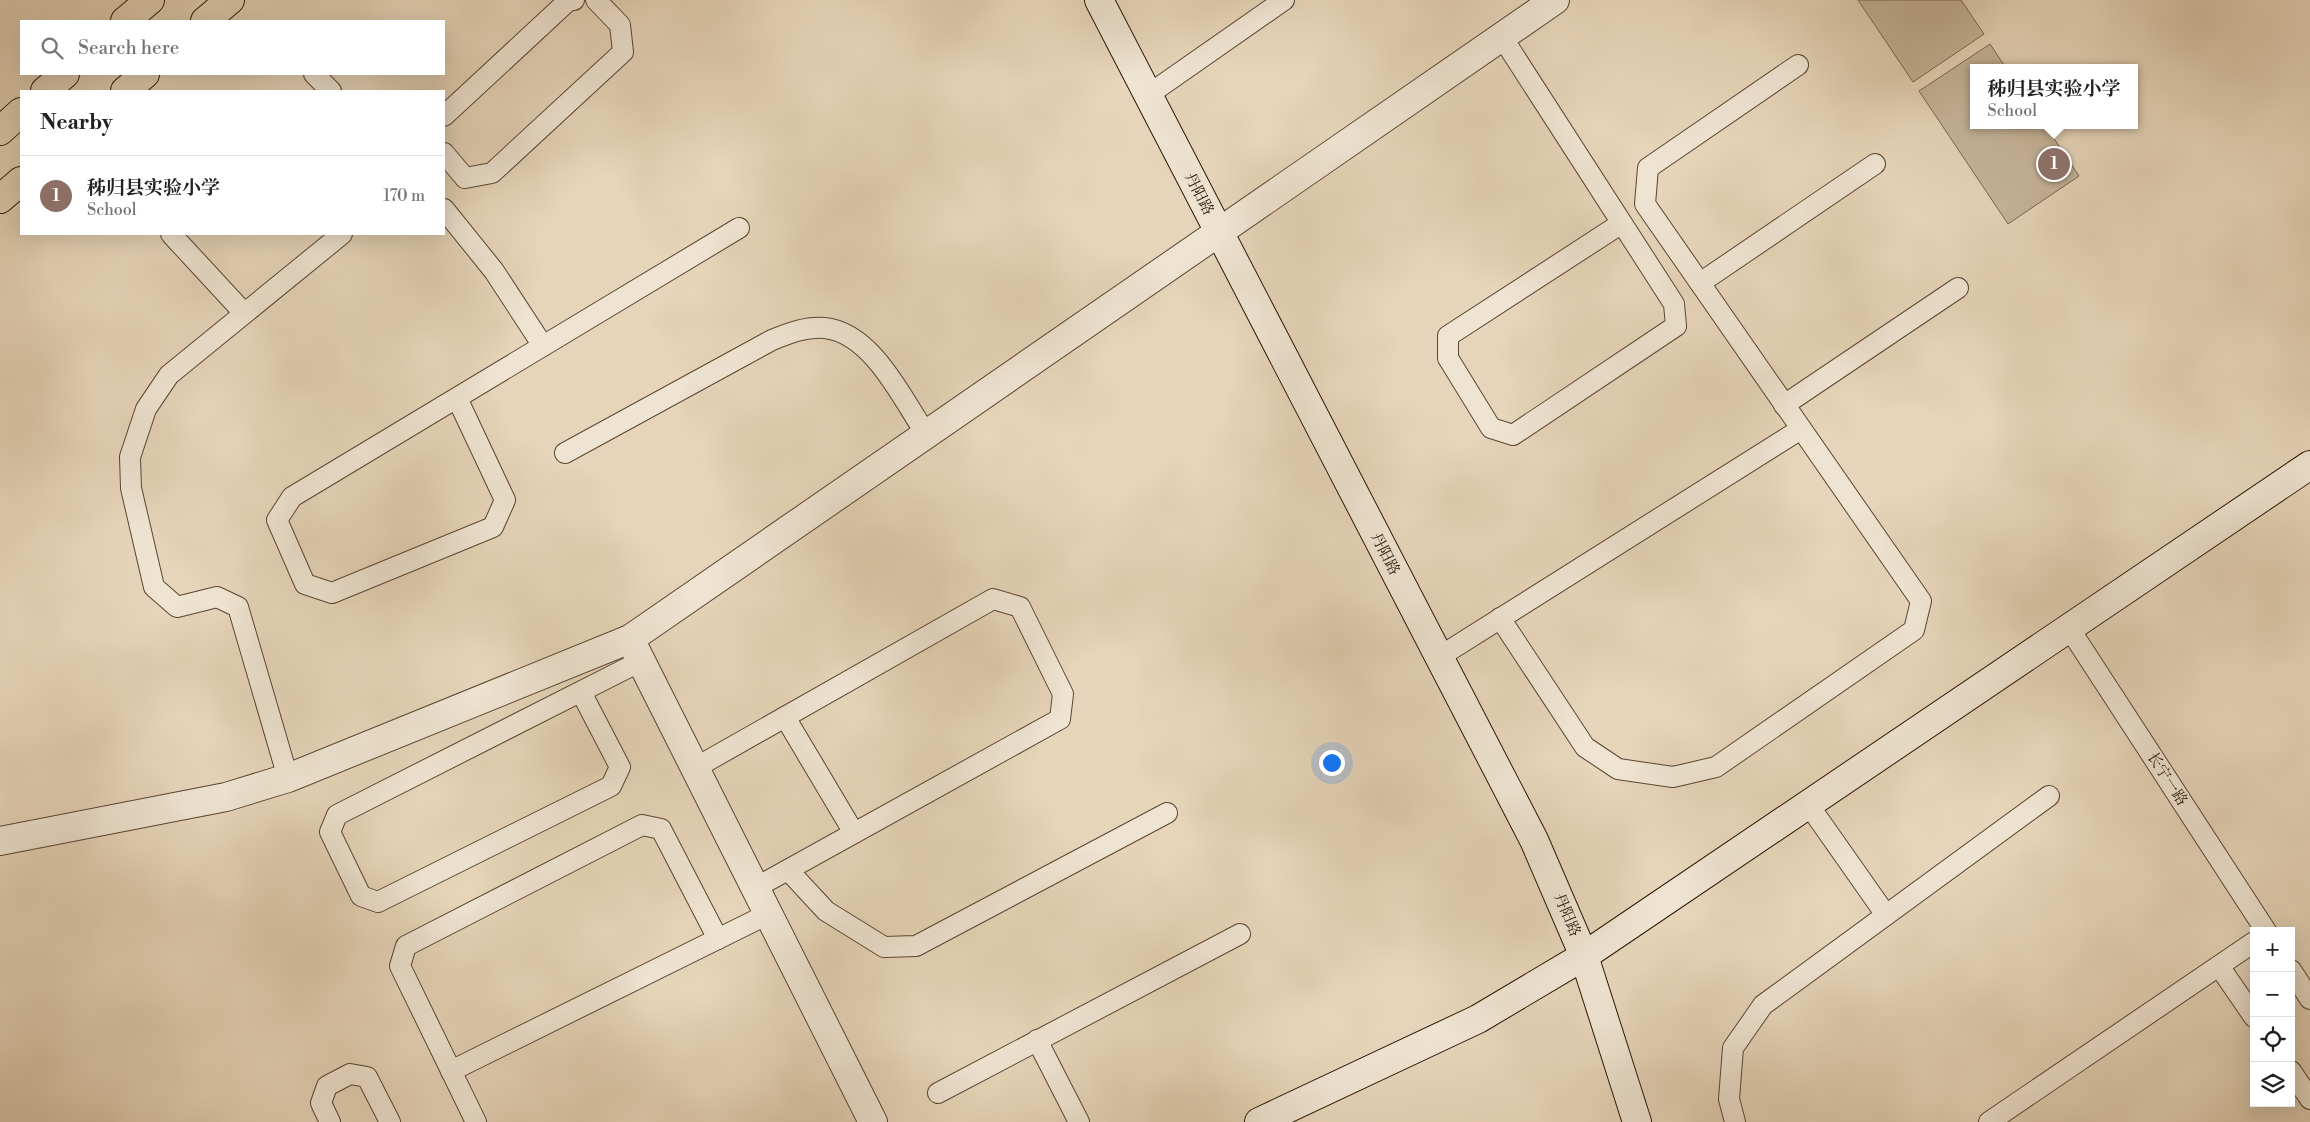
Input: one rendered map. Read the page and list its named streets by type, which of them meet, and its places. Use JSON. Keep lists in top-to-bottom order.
{
  "streets": {
    "main road": ["丹阳路"],
    "lane": ["长宁一路"]
  },
  "page": {
    "search": "Search here",
    "popup": ["秭归县实验小学", "School"],
    "heading": "Nearby",
    "pins": "1",
    "list": [
      {
        "mark": "1",
        "name": "秭归县实验小学",
        "note": "School",
        "value": "170 m"
      }
    ],
    "map_buttons": ["+", "−"]
  }
}
